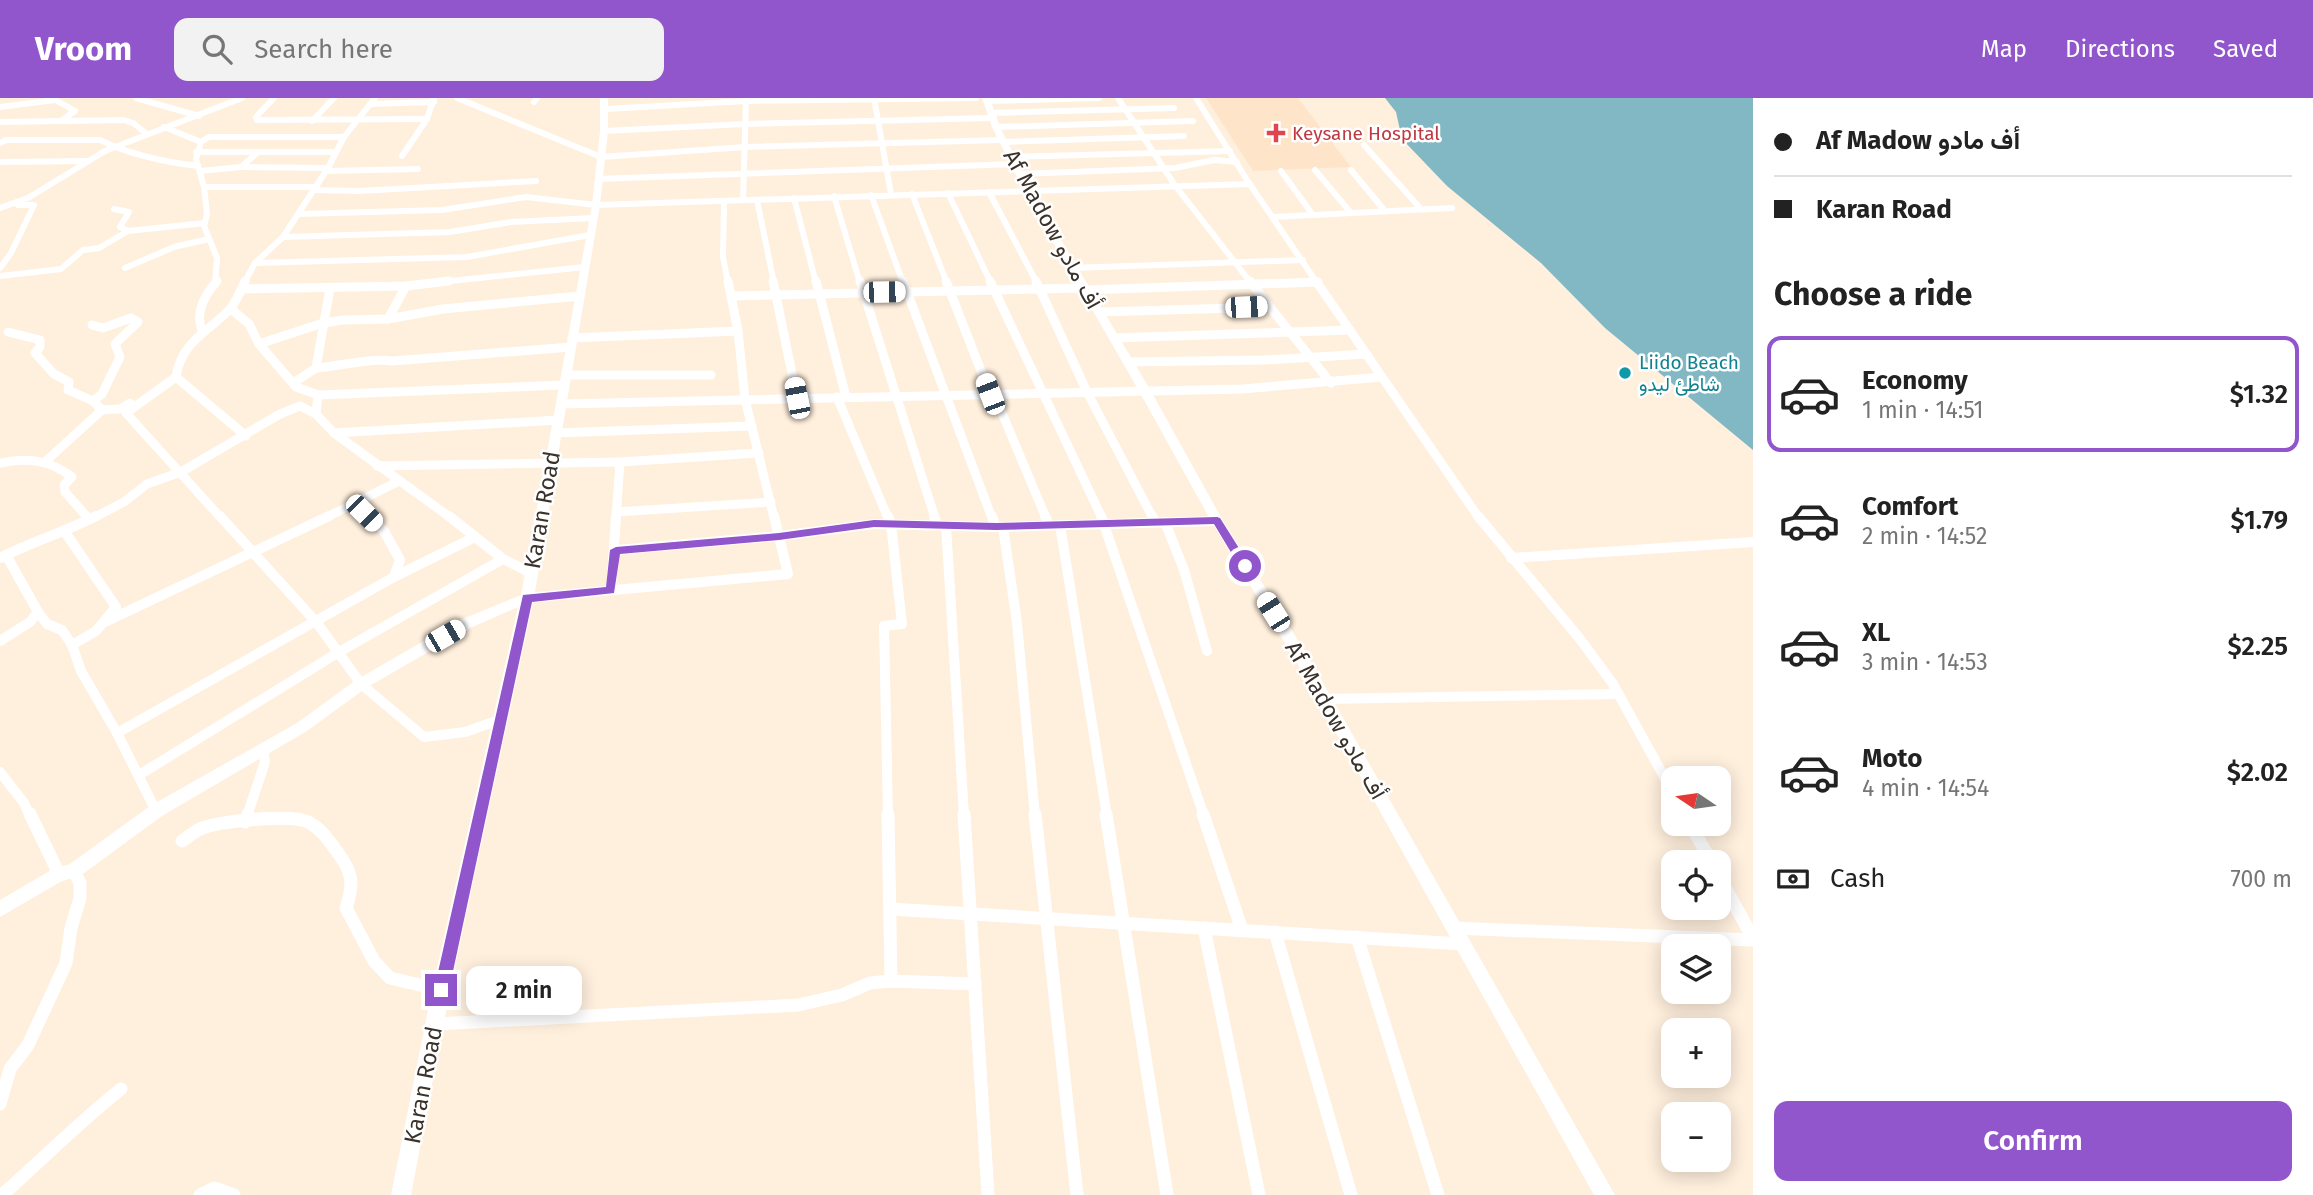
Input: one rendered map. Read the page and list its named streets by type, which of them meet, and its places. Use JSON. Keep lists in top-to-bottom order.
{
  "streets": {
    "street": ["Af Madow أف مادو", "Karan Road"]
  },
  "places": {
    "health": ["Keysane Hospital"],
    "other": ["Liido Beach شاطئ ليدو"]
  },
  "north": "left",
  "page": {
    "header": "Vroom",
    "search": "Search here",
    "nav": ["Map", "Directions", "Saved"],
    "banner": ["Af Madow أف مادو", "Karan Road"],
    "heading": "Choose a ride",
    "list": [
      {
        "name": "Economy",
        "note": "1 min · 14:51",
        "value": "$1.32"
      },
      {
        "name": "Comfort",
        "note": "2 min · 14:52",
        "value": "$1.79"
      },
      {
        "name": "XL",
        "note": "3 min · 14:53",
        "value": "$2.25"
      },
      {
        "name": "Moto",
        "note": "4 min · 14:54",
        "value": "$2.02"
      }
    ],
    "map_buttons": ["+", "−"],
    "pay": ["Cash", "700 m"],
    "bubble": "2 min",
    "buttons": "Confirm"
  }
}
